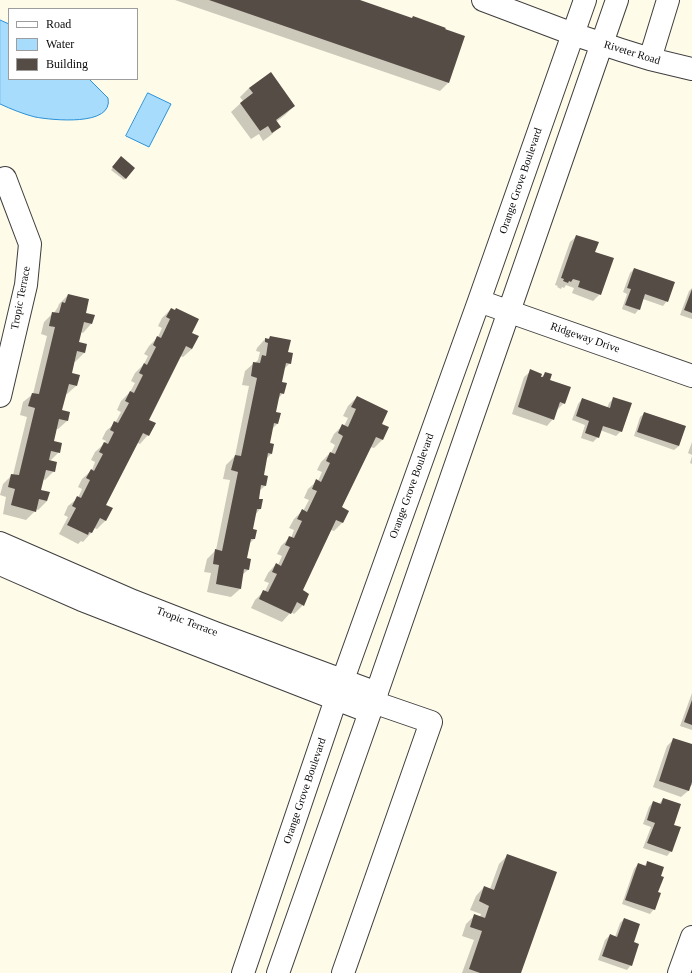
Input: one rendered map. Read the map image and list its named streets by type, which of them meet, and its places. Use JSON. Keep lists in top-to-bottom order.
{
  "streets": {
    "street": [
      "Riveter Road",
      "Orange Grove Boulevard",
      "Tropic Terrace",
      "Ridgeway Drive"
    ]
  },
  "crossings": [
    ["Riveter Road", "Orange Grove Boulevard"],
    ["Orange Grove Boulevard", "Tropic Terrace"],
    ["Orange Grove Boulevard", "Ridgeway Drive"]
  ],
  "legend": ["Road", "Water", "Building"]
}
